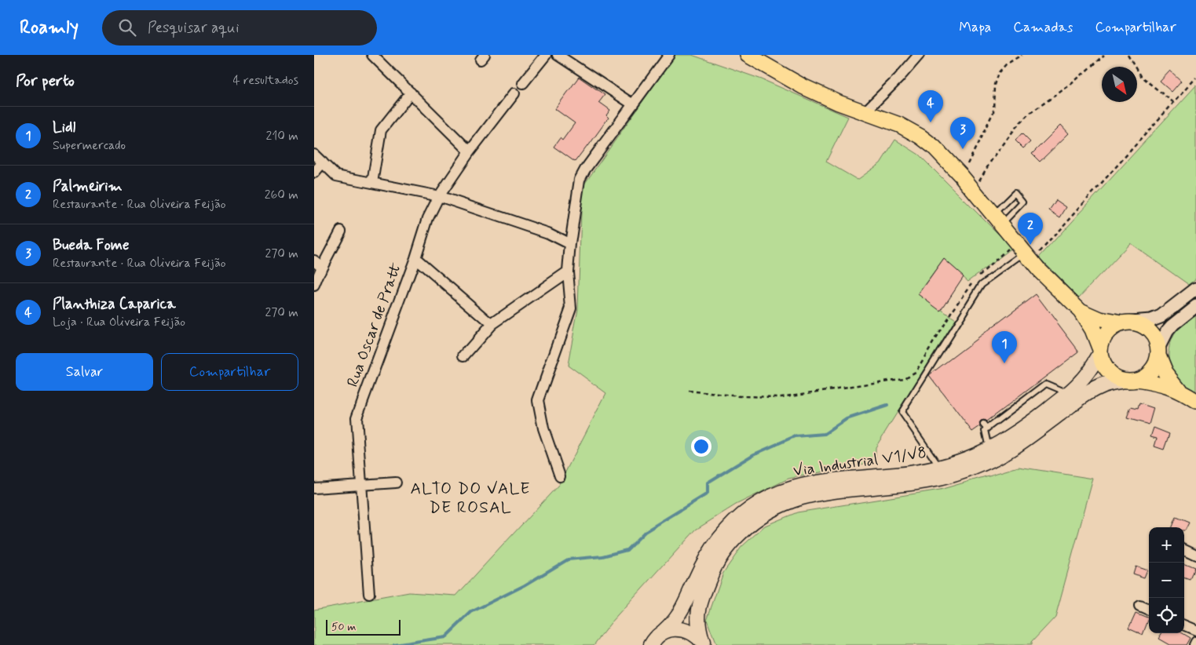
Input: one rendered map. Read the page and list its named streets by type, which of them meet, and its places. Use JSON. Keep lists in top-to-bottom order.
{
  "streets": {
    "main road": ["Via Industrial V1/V8"],
    "street": ["Rua Oscar de Pratt"]
  },
  "districts": ["ALTO DO VALE DE ROSAL"],
  "scale_bar": "50 m",
  "north": "bottom right",
  "page": {
    "header": "Roamly",
    "search": "Pesquisar aqui",
    "nav": ["Mapa", "Camadas", "Compartilhar"],
    "heading": ["Por perto", "4 resultados"],
    "pins": [
      "4",
      "3",
      "2",
      "1"
    ],
    "list": [
      {
        "mark": "1",
        "name": "Lidl",
        "note": "Supermercado",
        "value": "210 m"
      },
      {
        "mark": "2",
        "name": "Palmeirim",
        "note": "Restaurante · Rua Oliveira Feijão",
        "value": "260 m"
      },
      {
        "mark": "3",
        "name": "Bueda Fome",
        "note": "Restaurante · Rua Oliveira Feijão",
        "value": "270 m"
      },
      {
        "mark": "4",
        "name": "Planthiza Caparica",
        "note": "Loja · Rua Oliveira Feijão",
        "value": "270 m"
      }
    ],
    "buttons": ["Salvar", "Compartilhar"],
    "map_buttons": ["+", "−"],
    "scale": "50 m"
  }
}
